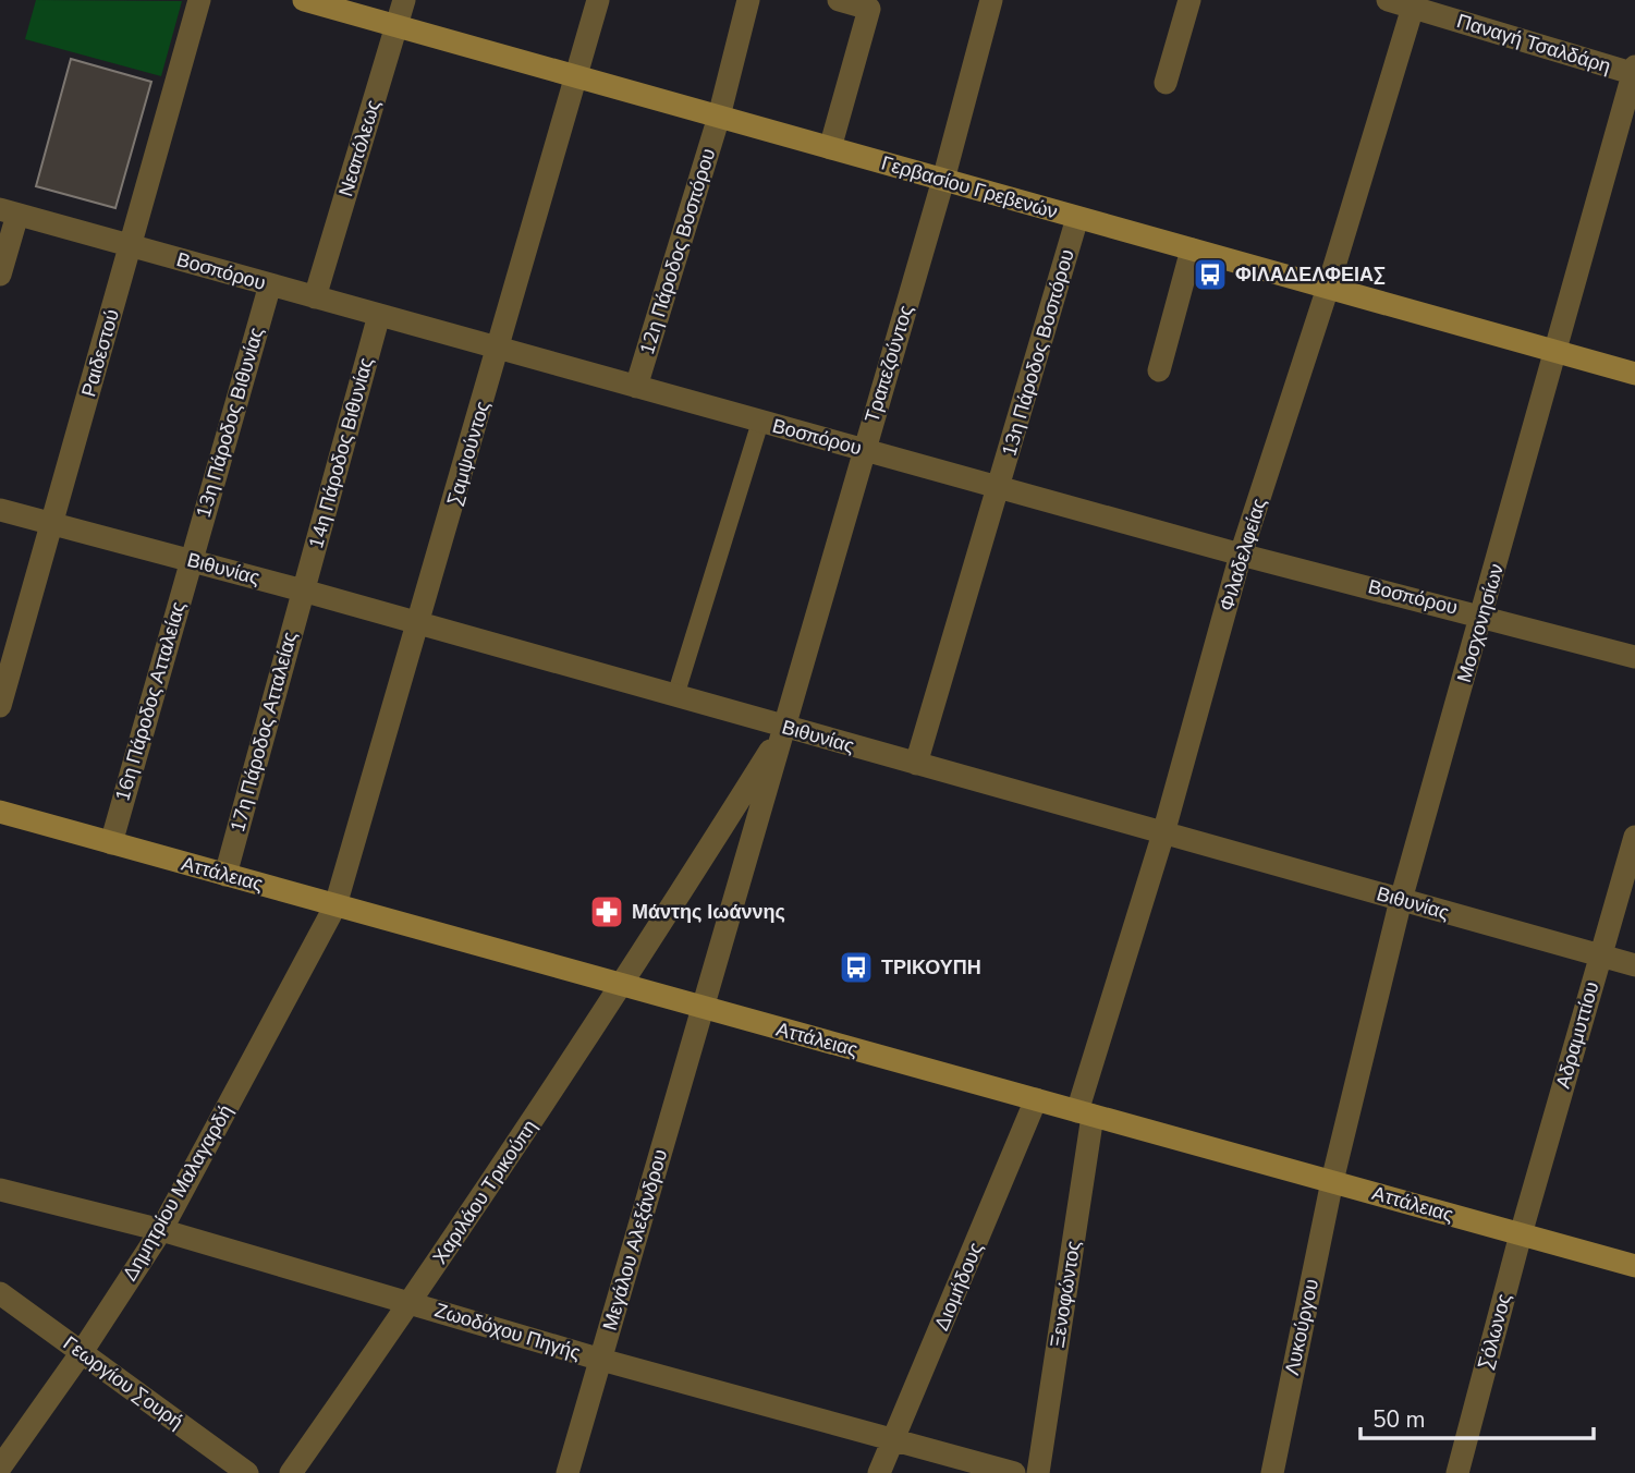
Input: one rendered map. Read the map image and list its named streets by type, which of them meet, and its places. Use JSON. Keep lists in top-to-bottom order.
{
  "streets": {
    "street": [
      "Παναγή Τσαλδάρη",
      "Νεαπόλεως",
      "Γερβασίου Γρεβενών",
      "12η Πάροδος Βοσπόρου",
      "Βοσπόρου",
      "Ραιδεστού",
      "13η Πάροδος Βοσπόρου",
      "Τραπεζούντος",
      "13η Πάροδος Βιθυνίας",
      "14η Πάροδος Βιθυνίας",
      "Σαμψούντος",
      "Φιλαδελφείας",
      "Βιθυνίας",
      "Μοσχονησίων",
      "16η Πάροδος Ατταλείας",
      "17η Πάροδος Ατταλείας",
      "Αττάλειας",
      "Αδραμυττίου",
      "Χαριλάου Τρικούπη",
      "Δημητρίου Μαλαγαρδή",
      "Μεγάλου Αλεξάνδρου",
      "Διομήδους",
      "Ξενοφώντος",
      "Λυκούργου",
      "Ζωοδόχου Πηγής",
      "Σόλωνος",
      "Γεωργίου Σουρή"
    ]
  },
  "crossings": [
    ["Παναγή Τσαλδάρη", "Φιλαδελφείας"],
    ["Παναγή Τσαλδάρη", "Μοσχονησίων"],
    ["Νεαπόλεως", "Γερβασίου Γρεβενών"],
    ["Νεαπόλεως", "Βοσπόρου"],
    ["Γερβασίου Γρεβενών", "12η Πάροδος Βοσπόρου"],
    ["Γερβασίου Γρεβενών", "13η Πάροδος Βοσπόρου"],
    ["Γερβασίου Γρεβενών", "Τραπεζούντος"],
    ["Γερβασίου Γρεβενών", "Σαμψούντος"],
    ["Γερβασίου Γρεβενών", "Φιλαδελφείας"],
    ["Γερβασίου Γρεβενών", "Μοσχονησίων"],
    ["12η Πάροδος Βοσπόρου", "Βοσπόρου"],
    ["Βοσπόρου", "Ραιδεστού"],
    ["Βοσπόρου", "13η Πάροδος Βοσπόρου"],
    ["Βοσπόρου", "Τραπεζούντος"],
    ["Βοσπόρου", "13η Πάροδος Βιθυνίας"],
    ["Βοσπόρου", "14η Πάροδος Βιθυνίας"],
    ["Βοσπόρου", "Σαμψούντος"],
    ["Βοσπόρου", "Φιλαδελφείας"],
    ["Βοσπόρου", "Μοσχονησίων"],
    ["Ραιδεστού", "Βιθυνίας"],
    ["13η Πάροδος Βοσπόρου", "Βιθυνίας"],
    ["Τραπεζούντος", "Βιθυνίας"],
    ["Τραπεζούντος", "Αττάλειας"],
    ["Τραπεζούντος", "Χαριλάου Τρικούπη"],
    ["Τραπεζούντος", "Μεγάλου Αλεξάνδρου"],
    ["13η Πάροδος Βιθυνίας", "Βιθυνίας"],
    ["13η Πάροδος Βιθυνίας", "16η Πάροδος Ατταλείας"],
    ["14η Πάροδος Βιθυνίας", "Βιθυνίας"],
    ["14η Πάροδος Βιθυνίας", "17η Πάροδος Ατταλείας"],
    ["Σαμψούντος", "Βιθυνίας"],
    ["Σαμψούντος", "Αττάλειας"],
    ["Σαμψούντος", "Δημητρίου Μαλαγαρδή"],
    ["Φιλαδελφείας", "Βιθυνίας"],
    ["Φιλαδελφείας", "Αττάλειας"],
    ["Φιλαδελφείας", "Ξενοφώντος"],
    ["Βιθυνίας", "Μοσχονησίων"],
    ["Βιθυνίας", "16η Πάροδος Ατταλείας"],
    ["Βιθυνίας", "17η Πάροδος Ατταλείας"],
    ["Βιθυνίας", "Αδραμυττίου"],
    ["Μοσχονησίων", "Αττάλειας"],
    ["Μοσχονησίων", "Λυκούργου"],
    ["16η Πάροδος Ατταλείας", "Αττάλειας"],
    ["17η Πάροδος Ατταλείας", "Αττάλειας"],
    ["Αττάλειας", "Αδραμυττίου"],
    ["Αττάλειας", "Χαριλάου Τρικούπη"],
    ["Αττάλειας", "Δημητρίου Μαλαγαρδή"],
    ["Αττάλειας", "Μεγάλου Αλεξάνδρου"],
    ["Αττάλειας", "Διομήδους"],
    ["Αττάλειας", "Ξενοφώντος"],
    ["Αττάλειας", "Λυκούργου"],
    ["Αττάλειας", "Σόλωνος"],
    ["Αδραμυττίου", "Σόλωνος"],
    ["Χαριλάου Τρικούπη", "Ζωοδόχου Πηγής"],
    ["Δημητρίου Μαλαγαρδή", "Ζωοδόχου Πηγής"],
    ["Δημητρίου Μαλαγαρδή", "Γεωργίου Σουρή"],
    ["Μεγάλου Αλεξάνδρου", "Ζωοδόχου Πηγής"],
    ["Διομήδους", "Ζωοδόχου Πηγής"]
  ],
  "places": {
    "bus stop": ["ΦΙΛΑΔΕΛΦΕΙΑΣ", "ΤΡΙΚΟΥΠΗ"],
    "pharmacy": ["Μάντης Ιωάννης"]
  },
  "scale_bar": "50 m"
}
